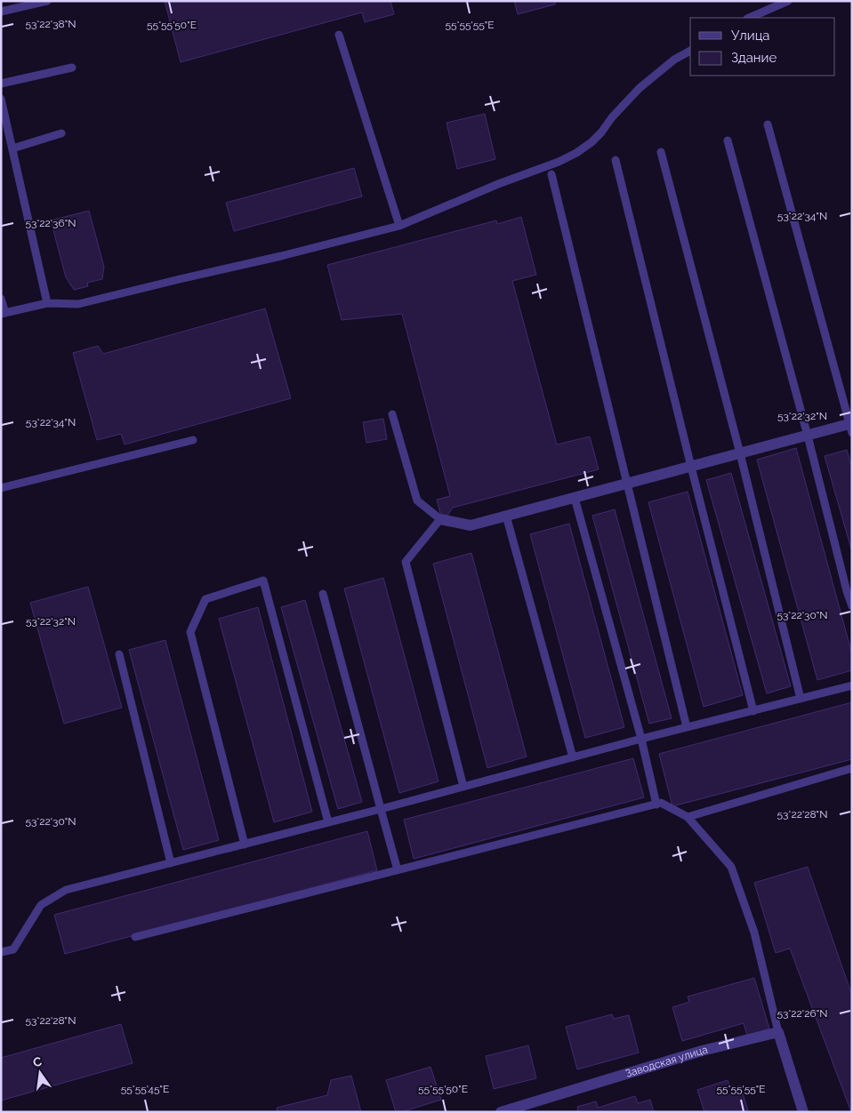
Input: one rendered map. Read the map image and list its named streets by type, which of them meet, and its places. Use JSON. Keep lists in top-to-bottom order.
{
  "streets": {
    "street": ["Заводская улица"]
  },
  "legend": ["Улица", "Здание"],
  "north": "top",
  "coordinates": [
    "53°22'38\"N",
    "55°55'50\"E",
    "55°55'55\"E",
    "53°22'34\"N",
    "53°22'36\"N",
    "53°22'32\"N",
    "53°22'30\"N",
    "53°22'28\"N",
    "53°22'26\"N",
    "55°55'45\"E"
  ]
}
